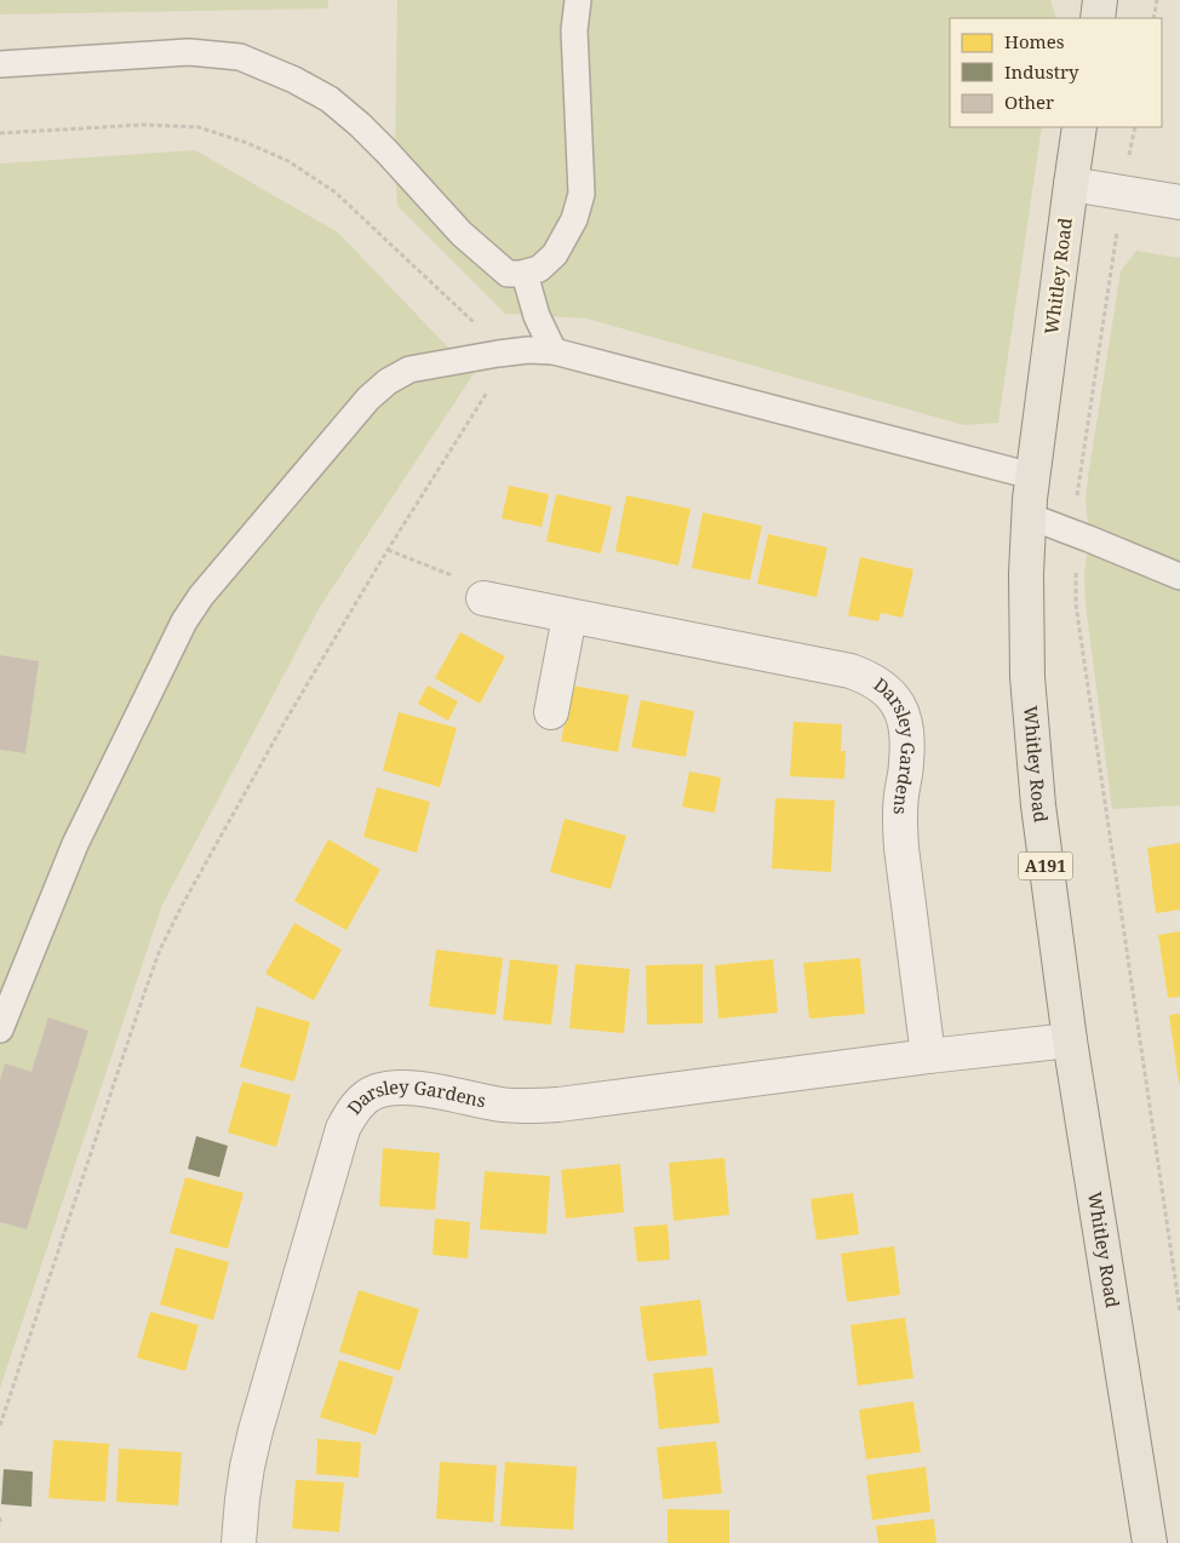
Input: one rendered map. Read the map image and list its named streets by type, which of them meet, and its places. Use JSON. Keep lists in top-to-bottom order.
{
  "streets": {
    "main road": ["Whitley Road", "A191"],
    "street": ["Darsley Gardens"]
  },
  "crossings": [
    ["Whitley Road", "Darsley Gardens"]
  ],
  "legend": ["Homes", "Industry", "Other"]
}
